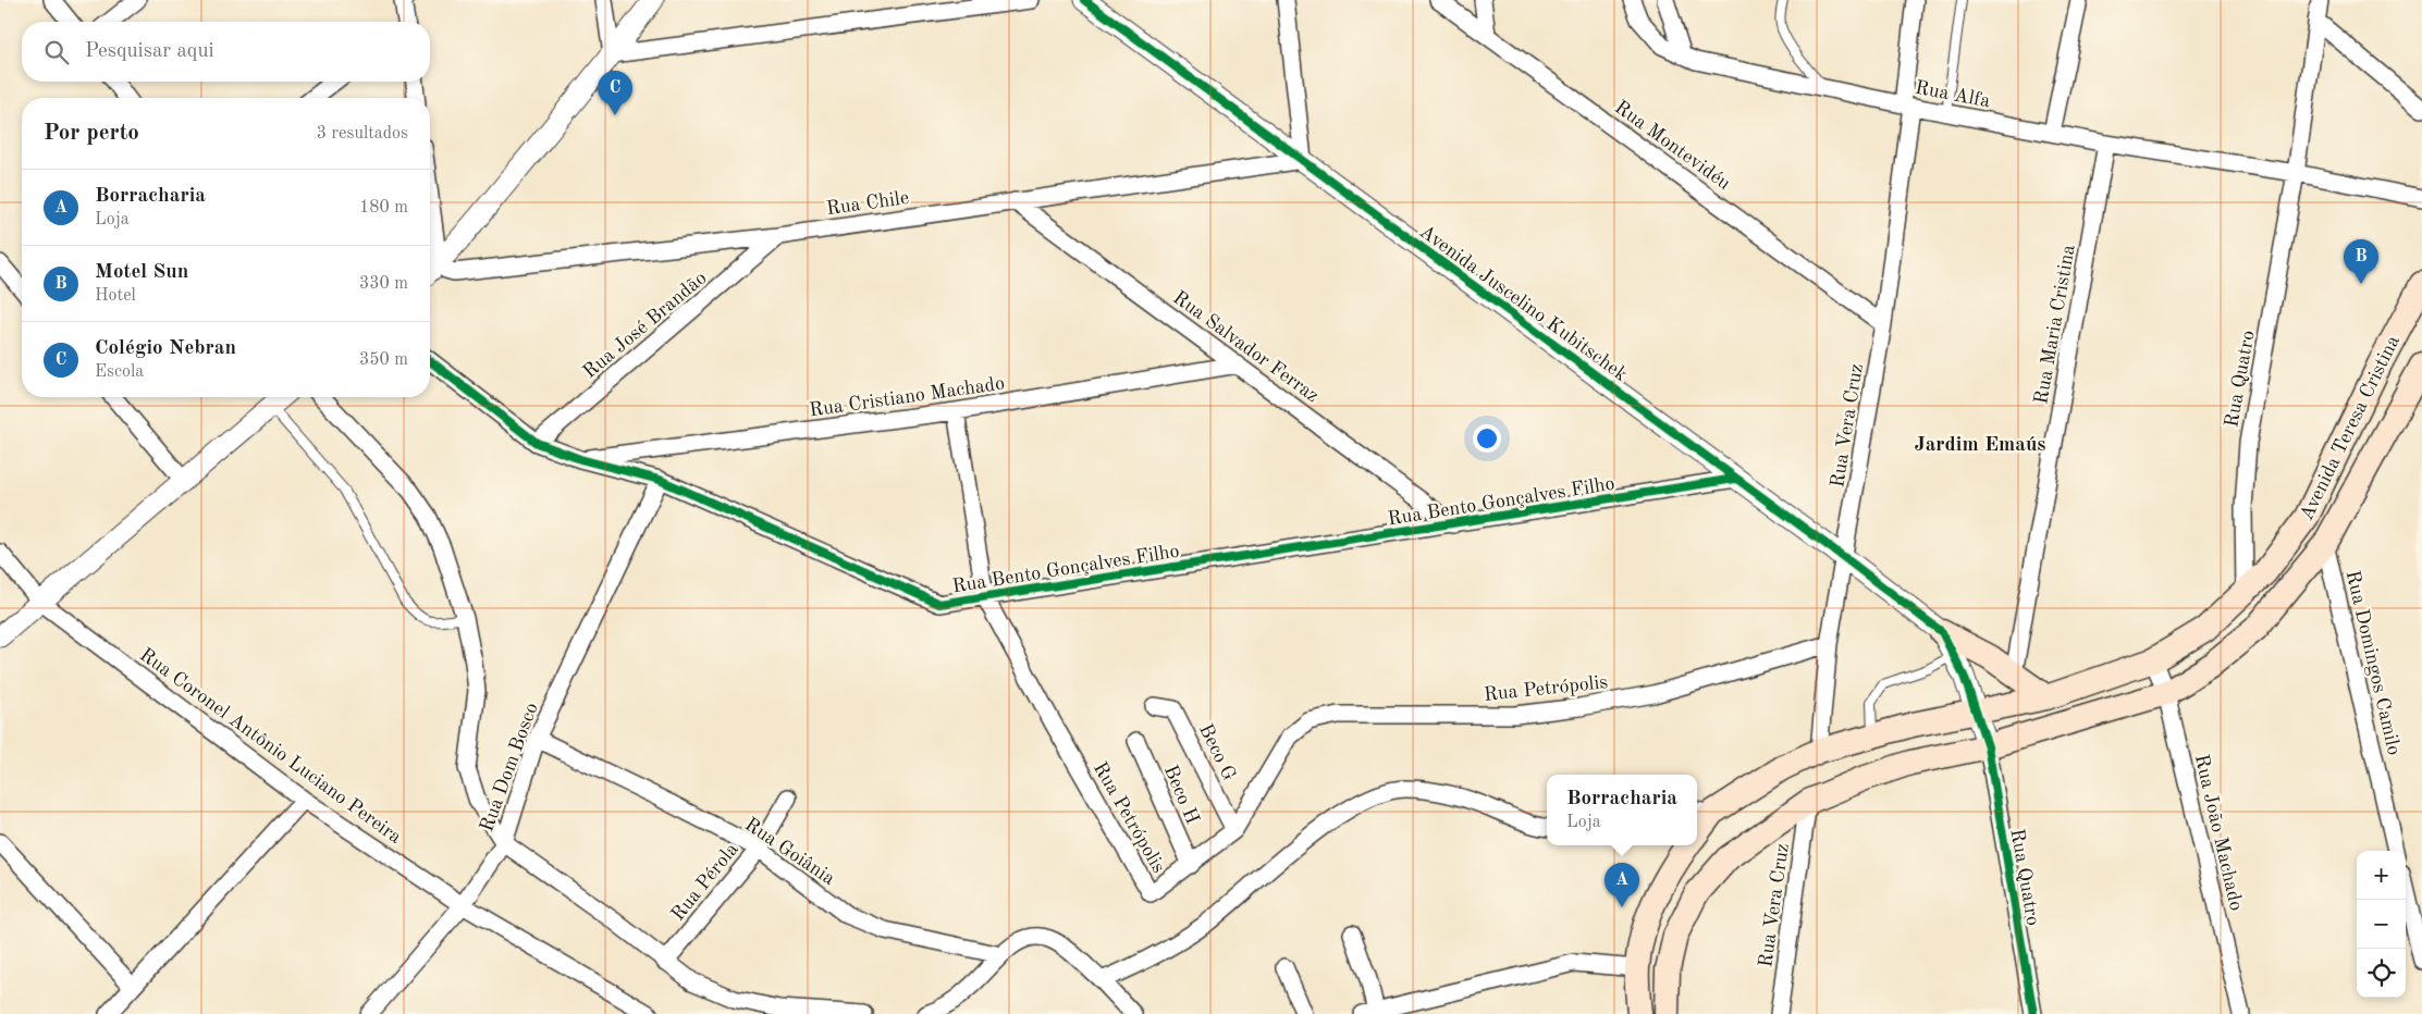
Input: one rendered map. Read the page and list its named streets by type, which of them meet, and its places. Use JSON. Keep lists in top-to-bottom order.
{
  "streets": {
    "main road": ["Avenida Teresa Cristina"],
    "street": [
      "Rua Alfa",
      "Rua Montevidéu",
      "Rua Chile",
      "Avenida Juscelino Kubitschek",
      "Rua José Brandão",
      "Rua Maria Cristina",
      "Rua Salvador Ferraz",
      "Rua Quatro",
      "Rua Cristiano Machado",
      "Rua Vera Cruz",
      "Rua Bento Gonçalves Filho",
      "Rua Domingos Camilo",
      "Rua Petrópolis",
      "Rua Coronel Antônio Luciano Pereira",
      "Beco G",
      "Rua Dom Bosco",
      "Beco H",
      "Rua João Machado",
      "Rua Goiânia",
      "Rua Pérola"
    ]
  },
  "crossings": [
    ["Rua Alfa", "Rua Maria Cristina"],
    ["Rua Alfa", "Rua Quatro"],
    ["Rua Alfa", "Rua Vera Cruz"],
    ["Rua Montevidéu", "Rua Vera Cruz"],
    ["Rua Chile", "Avenida Juscelino Kubitschek"],
    ["Rua Chile", "Rua José Brandão"],
    ["Rua Chile", "Rua Salvador Ferraz"],
    ["Avenida Juscelino Kubitschek", "Rua Vera Cruz"],
    ["Avenida Juscelino Kubitschek", "Rua Bento Gonçalves Filho"],
    ["Rua José Brandão", "Rua Bento Gonçalves Filho"],
    ["Rua Salvador Ferraz", "Rua Cristiano Machado"],
    ["Rua Salvador Ferraz", "Rua Bento Gonçalves Filho"],
    ["Rua Quatro", "Avenida Teresa Cristina"],
    ["Rua Cristiano Machado", "Rua Bento Gonçalves Filho"],
    ["Rua Cristiano Machado", "Rua Petrópolis"],
    ["Rua Vera Cruz", "Avenida Teresa Cristina"],
    ["Rua Vera Cruz", "Rua Petrópolis"],
    ["Avenida Teresa Cristina", "Rua Domingos Camilo"],
    ["Avenida Teresa Cristina", "Rua João Machado"],
    ["Rua Bento Gonçalves Filho", "Rua Petrópolis"],
    ["Rua Bento Gonçalves Filho", "Rua Dom Bosco"],
    ["Rua Petrópolis", "Beco G"],
    ["Rua Petrópolis", "Beco H"],
    ["Rua Coronel Antônio Luciano Pereira", "Rua Dom Bosco"],
    ["Rua Dom Bosco", "Rua Goiânia"],
    ["Rua Goiânia", "Rua Pérola"]
  ],
  "districts": ["Jardim Emaús"],
  "page": {
    "search": "Pesquisar aqui",
    "pins": ["C", "B", "A"],
    "heading": ["Por perto", "3 resultados"],
    "list": [
      {
        "mark": "A",
        "name": "Borracharia",
        "note": "Loja",
        "value": "180 m"
      },
      {
        "mark": "B",
        "name": "Motel Sun",
        "note": "Hotel",
        "value": "330 m"
      },
      {
        "mark": "C",
        "name": "Colégio Nebran",
        "note": "Escola",
        "value": "350 m"
      }
    ],
    "popup": ["Borracharia", "Loja"],
    "map_buttons": ["+", "−"]
  }
}
